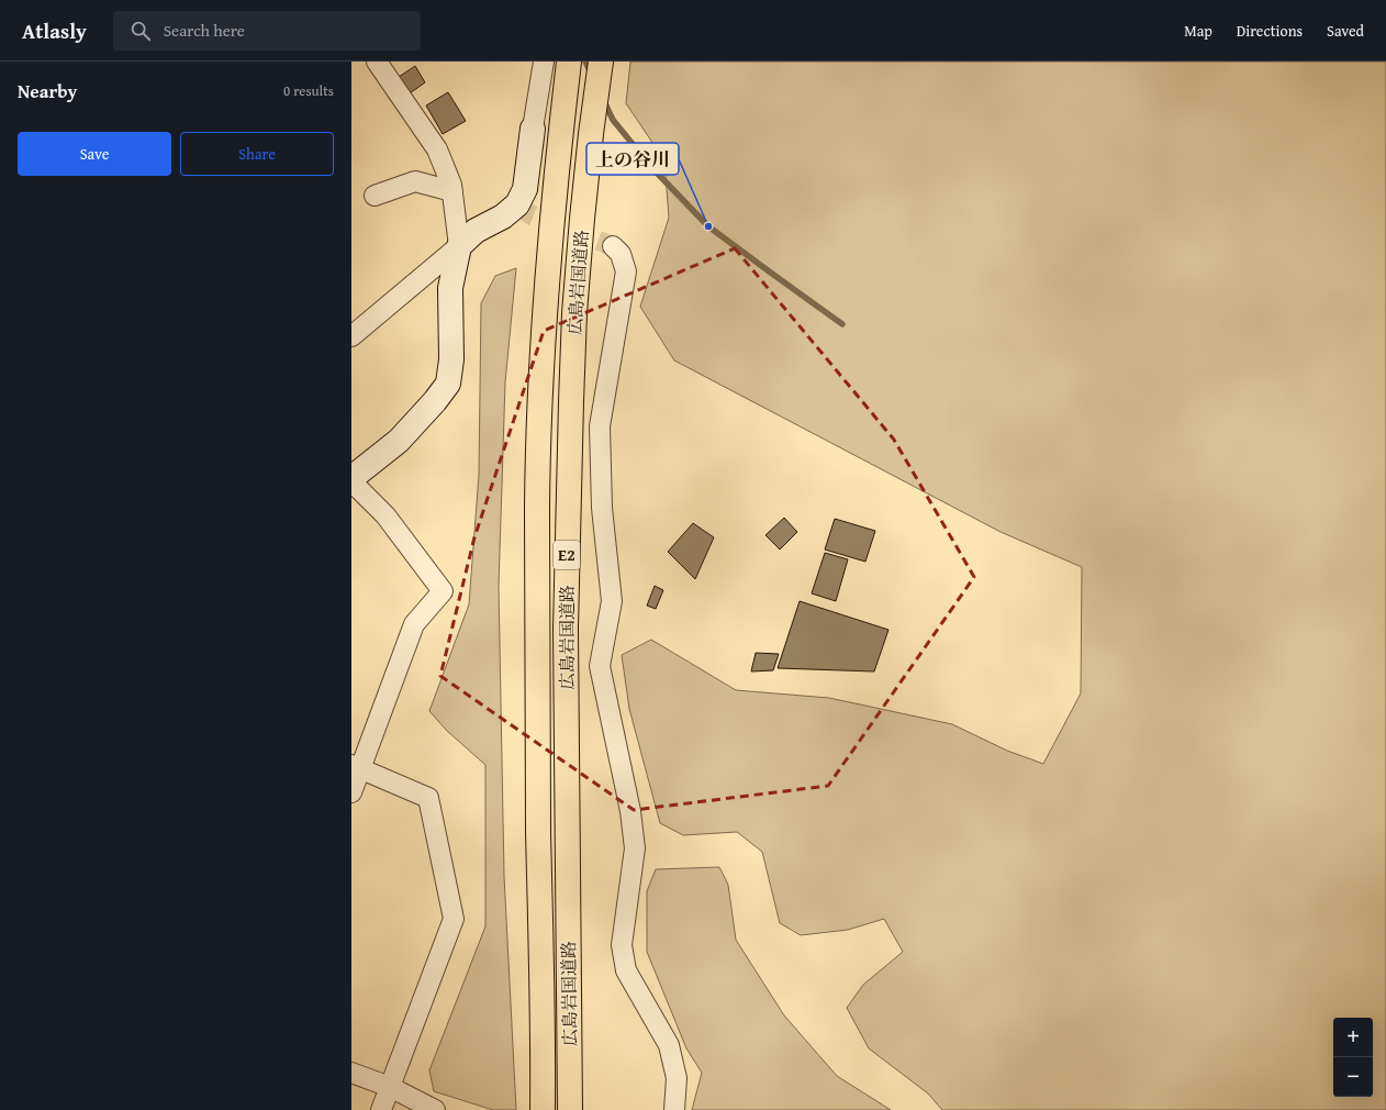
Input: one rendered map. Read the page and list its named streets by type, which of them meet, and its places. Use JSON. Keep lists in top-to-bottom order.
{
  "streets": {
    "highway": ["広島岩国道路", "E2"]
  },
  "places": ["上の谷川"],
  "page": {
    "header": "Atlasly",
    "search": "Search here",
    "nav": ["Map", "Directions", "Saved"],
    "heading": ["Nearby", "0 results"],
    "buttons": ["Save", "Share"],
    "map_buttons": ["+", "−"]
  }
}
